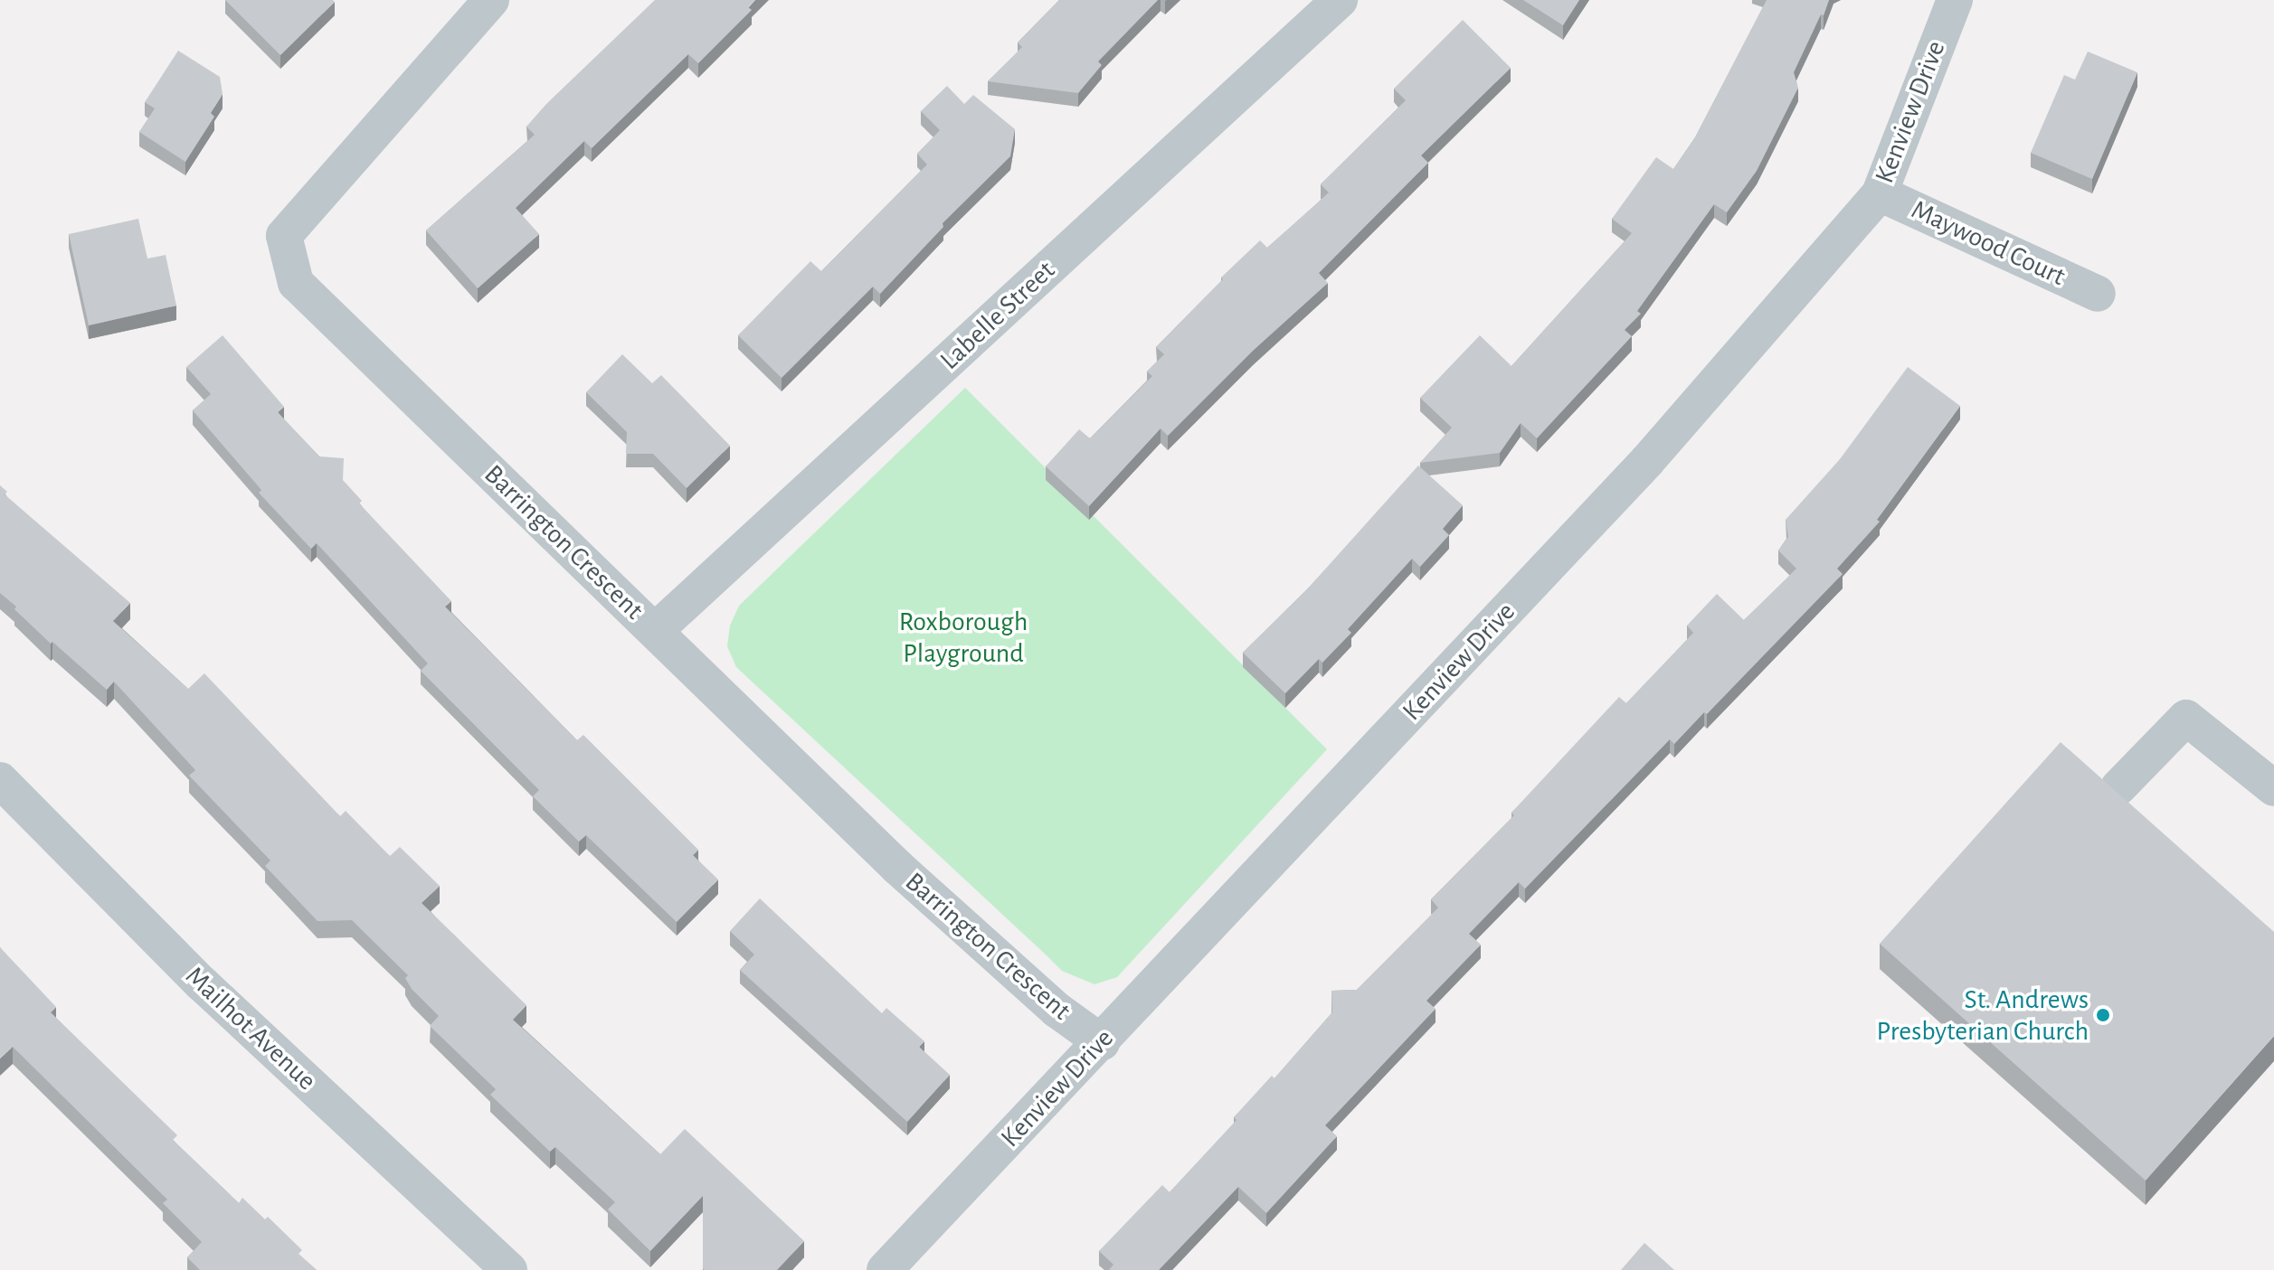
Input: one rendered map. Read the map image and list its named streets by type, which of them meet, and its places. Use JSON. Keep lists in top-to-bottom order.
{
  "streets": {
    "street": [
      "Kenview Drive",
      "Maywood Court",
      "Labelle Street",
      "Barrington Crescent",
      "Mailhot Avenue"
    ]
  },
  "crossings": [
    ["Kenview Drive", "Maywood Court"],
    ["Kenview Drive", "Barrington Crescent"],
    ["Labelle Street", "Barrington Crescent"]
  ],
  "parks": ["Roxborough Playground"],
  "places": ["St. Andrews Presbyterian Church"]
}
